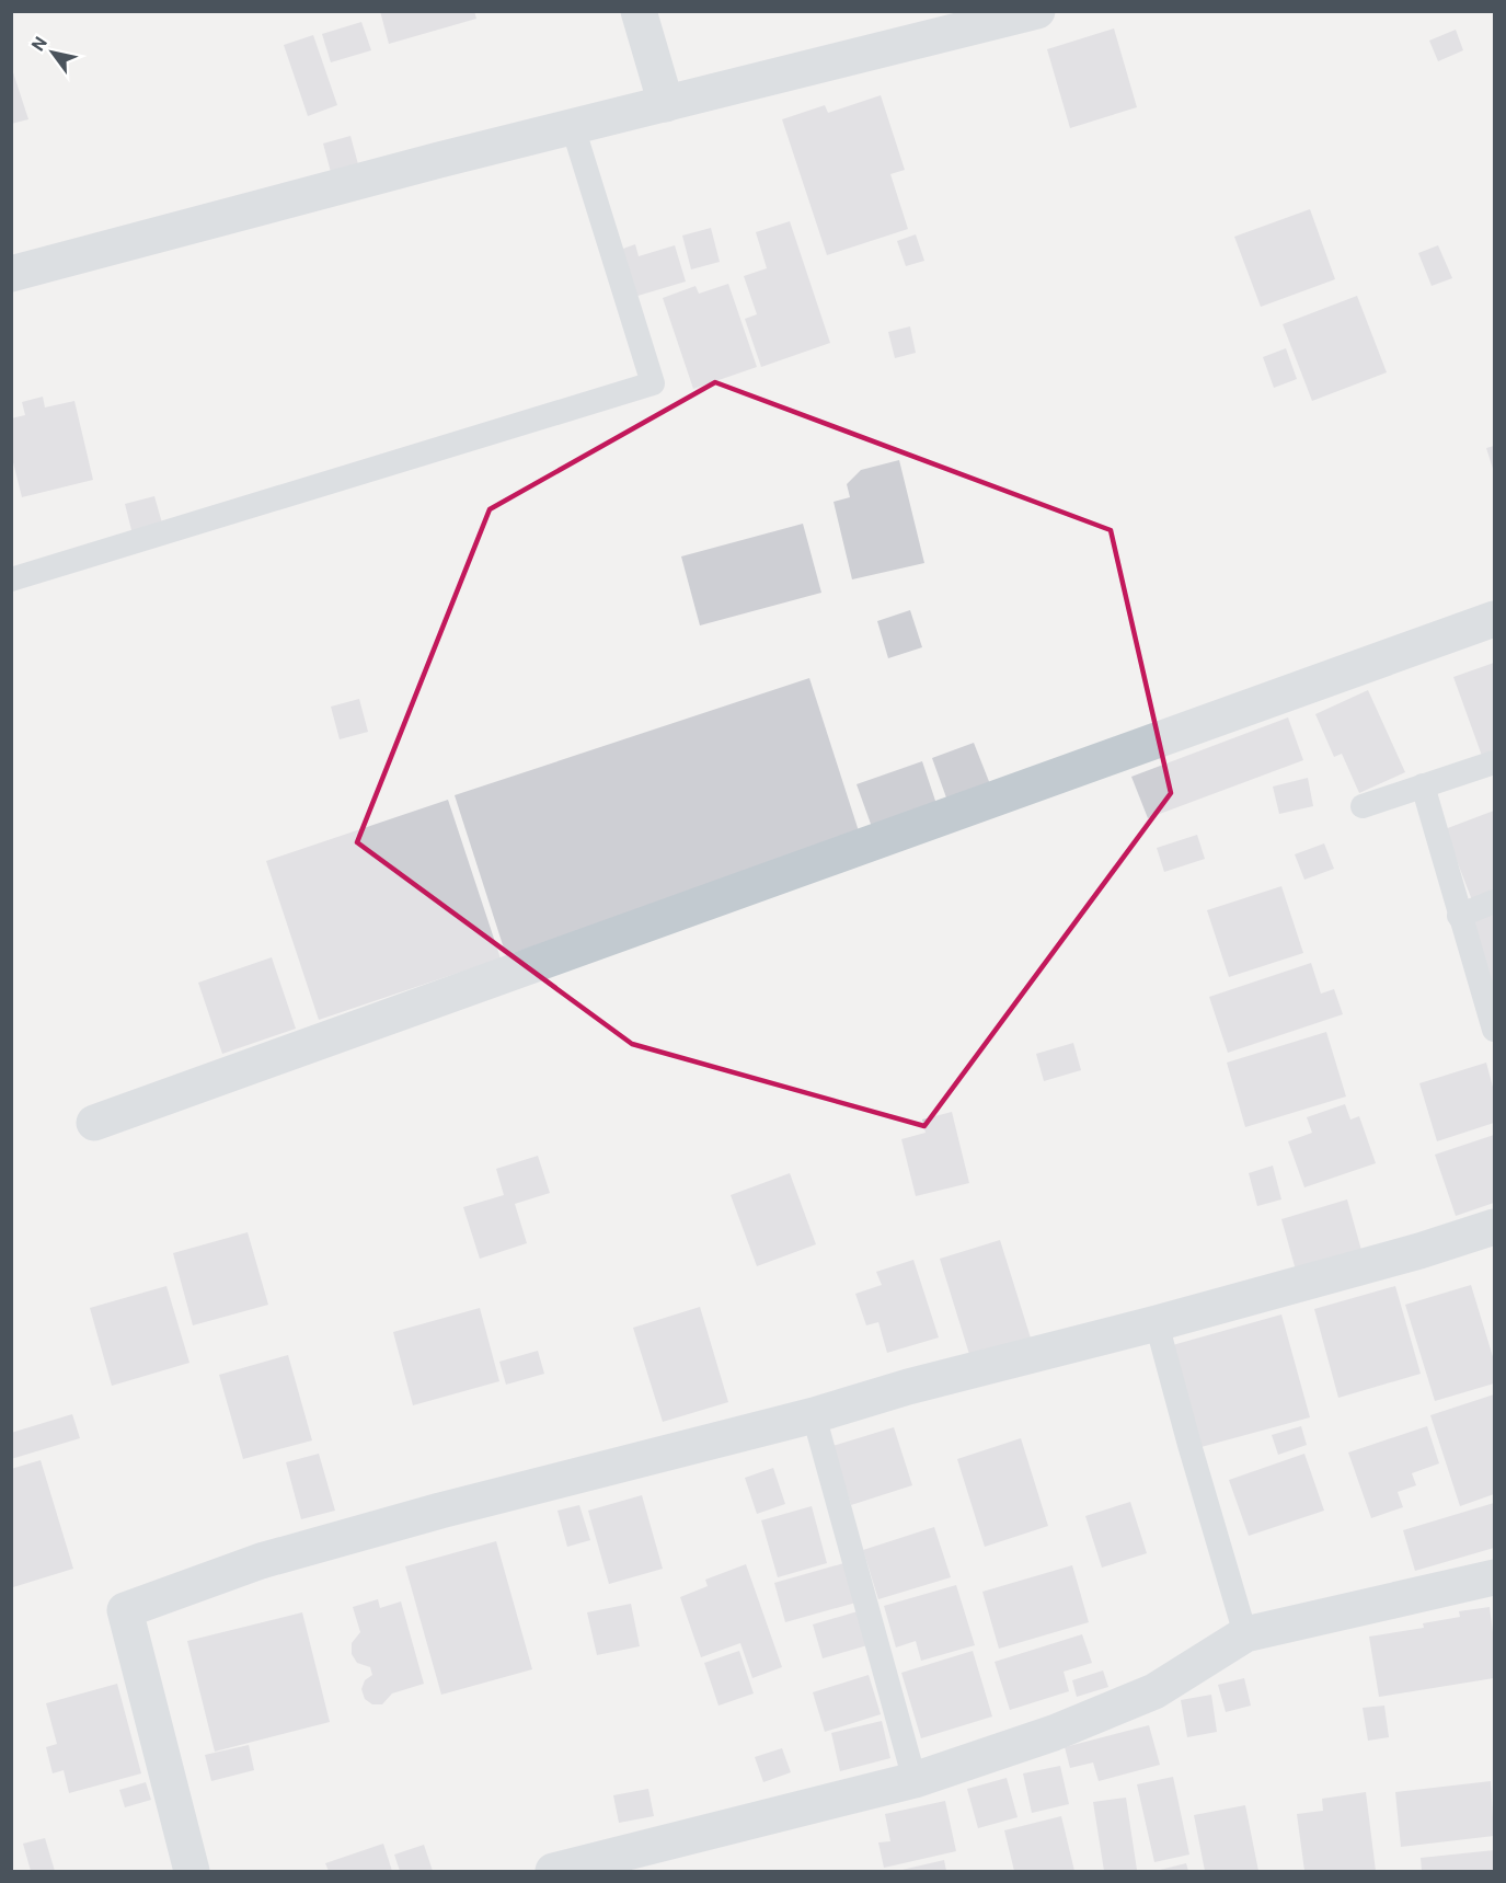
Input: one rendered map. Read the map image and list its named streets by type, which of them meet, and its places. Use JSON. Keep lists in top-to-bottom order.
{
  "north": "top left"
}
